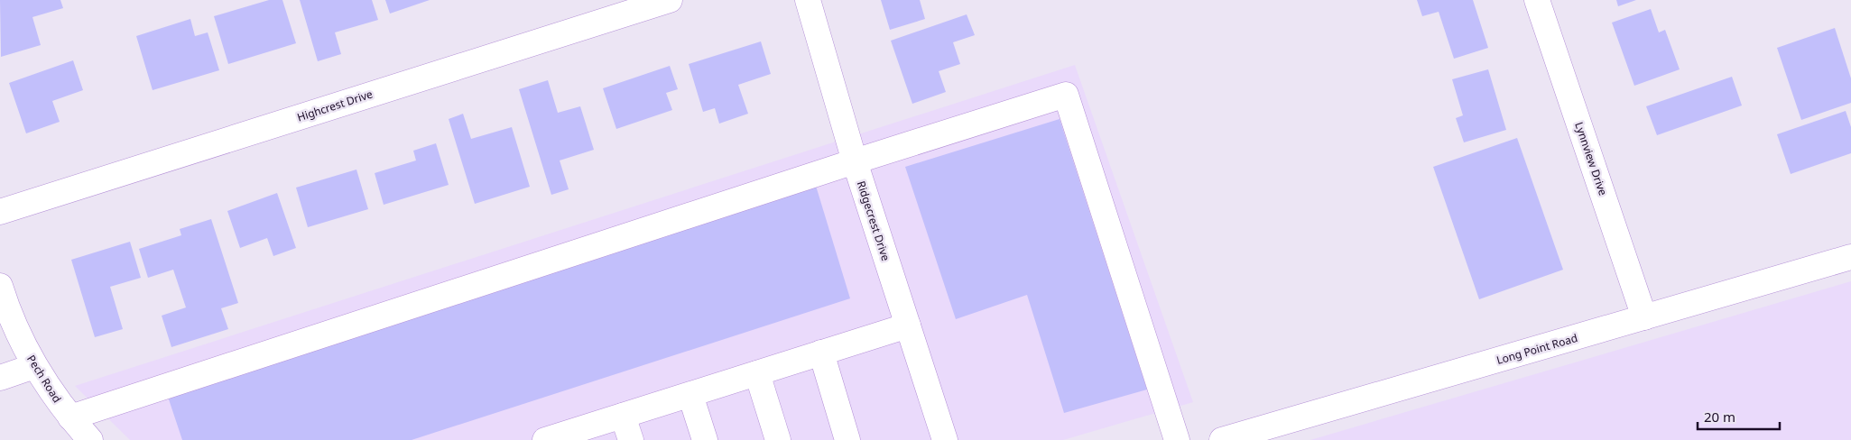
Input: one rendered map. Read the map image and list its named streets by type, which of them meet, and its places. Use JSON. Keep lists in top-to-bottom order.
{
  "streets": {
    "street": [
      "Highcrest Drive",
      "Lynnview Drive",
      "Ridgecrest Drive",
      "Long Point Road",
      "Pech Road"
    ]
  },
  "crossings": [
    ["Lynnview Drive", "Long Point Road"]
  ],
  "scale_bar": "20 m"
}
